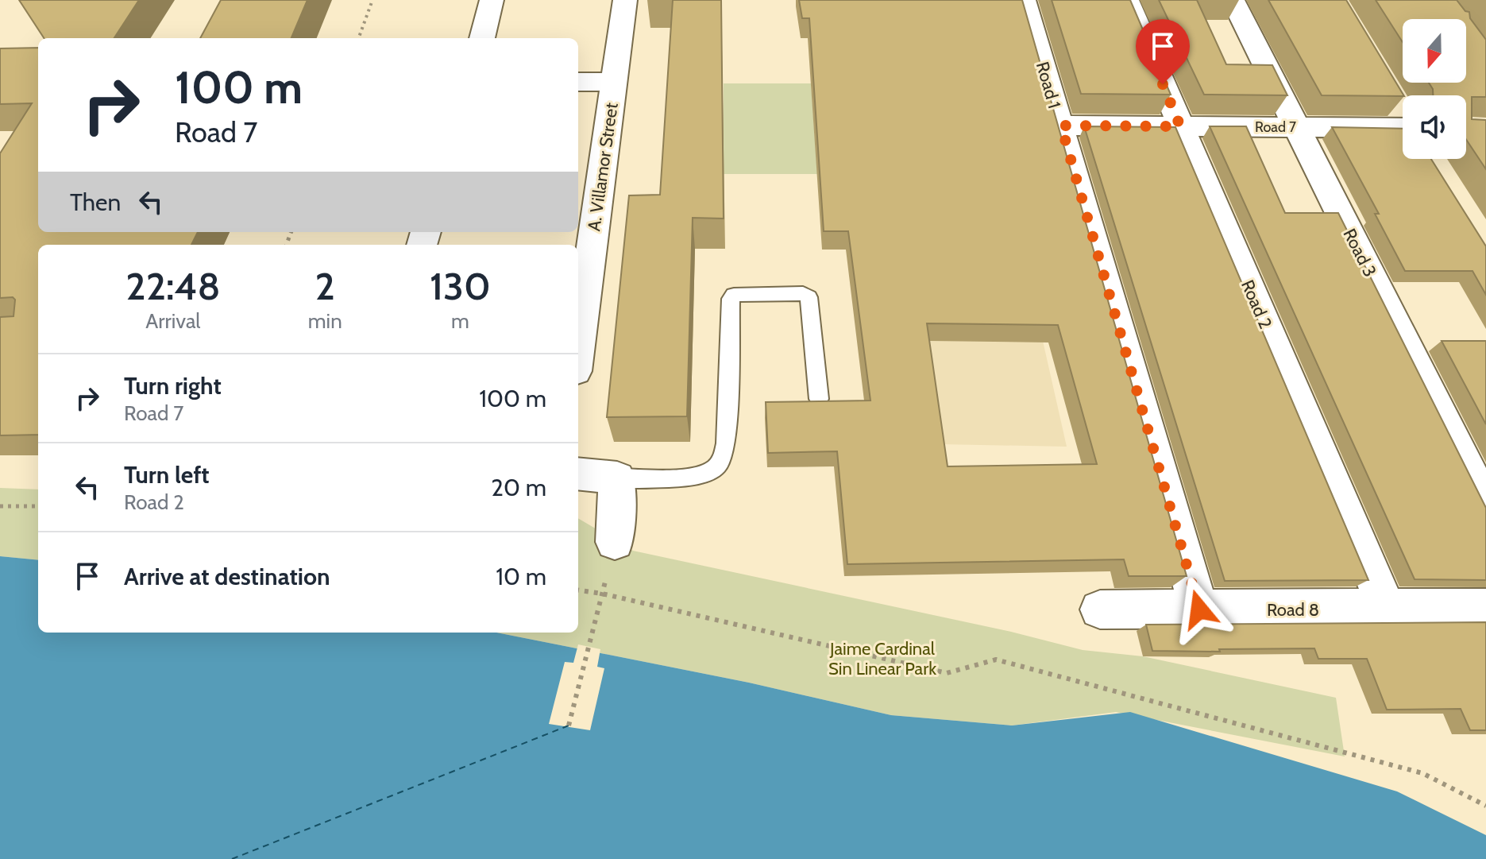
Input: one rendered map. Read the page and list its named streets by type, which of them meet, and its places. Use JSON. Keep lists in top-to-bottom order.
{
  "streets": {
    "street": [
      "Road 1",
      "Road 7",
      "A. Villamor Street",
      "Road 3",
      "Road 2",
      "Road 8"
    ]
  },
  "crossings": [
    ["Road 1", "Road 7"],
    ["Road 1", "Road 8"],
    ["Road 7", "Road 3"],
    ["Road 7", "Road 2"],
    ["Road 2", "Road 8"]
  ],
  "parks": ["Jaime Cardinal Sin Linear Park"],
  "north": "bottom",
  "page": {
    "turn": ["100 m", "Road 7"],
    "then": "Then",
    "eta": [
      "22:48",
      "Arrival",
      "2",
      "min",
      "130",
      "m"
    ],
    "list": [
      {
        "name": "Turn right",
        "note": "Road 7",
        "value": "100 m"
      },
      {
        "name": "Turn left",
        "note": "Road 2",
        "value": "20 m"
      },
      {
        "name": "Arrive at destination",
        "value": "10 m"
      }
    ]
  }
}
